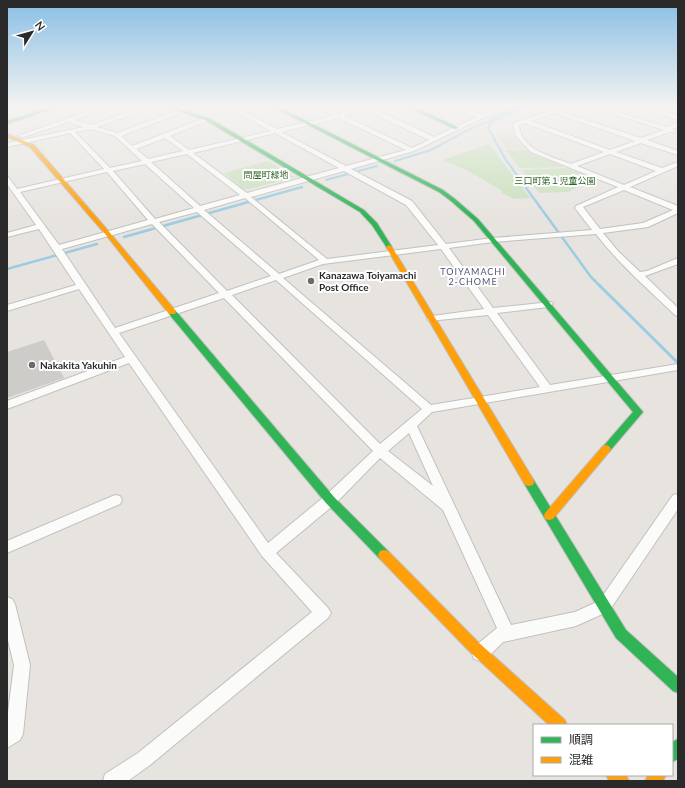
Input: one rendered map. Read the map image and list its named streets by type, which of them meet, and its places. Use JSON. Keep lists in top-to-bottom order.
{
  "districts": ["TOIYAMACHI 2-CHOME"],
  "parks": ["問屋町緑地", "三口町第１児童公園"],
  "places": ["Kanazawa Toiyamachi Post Office", "Nakakita Yakuhin"],
  "legend": ["順調", "混雑"],
  "north": "top right"
}
